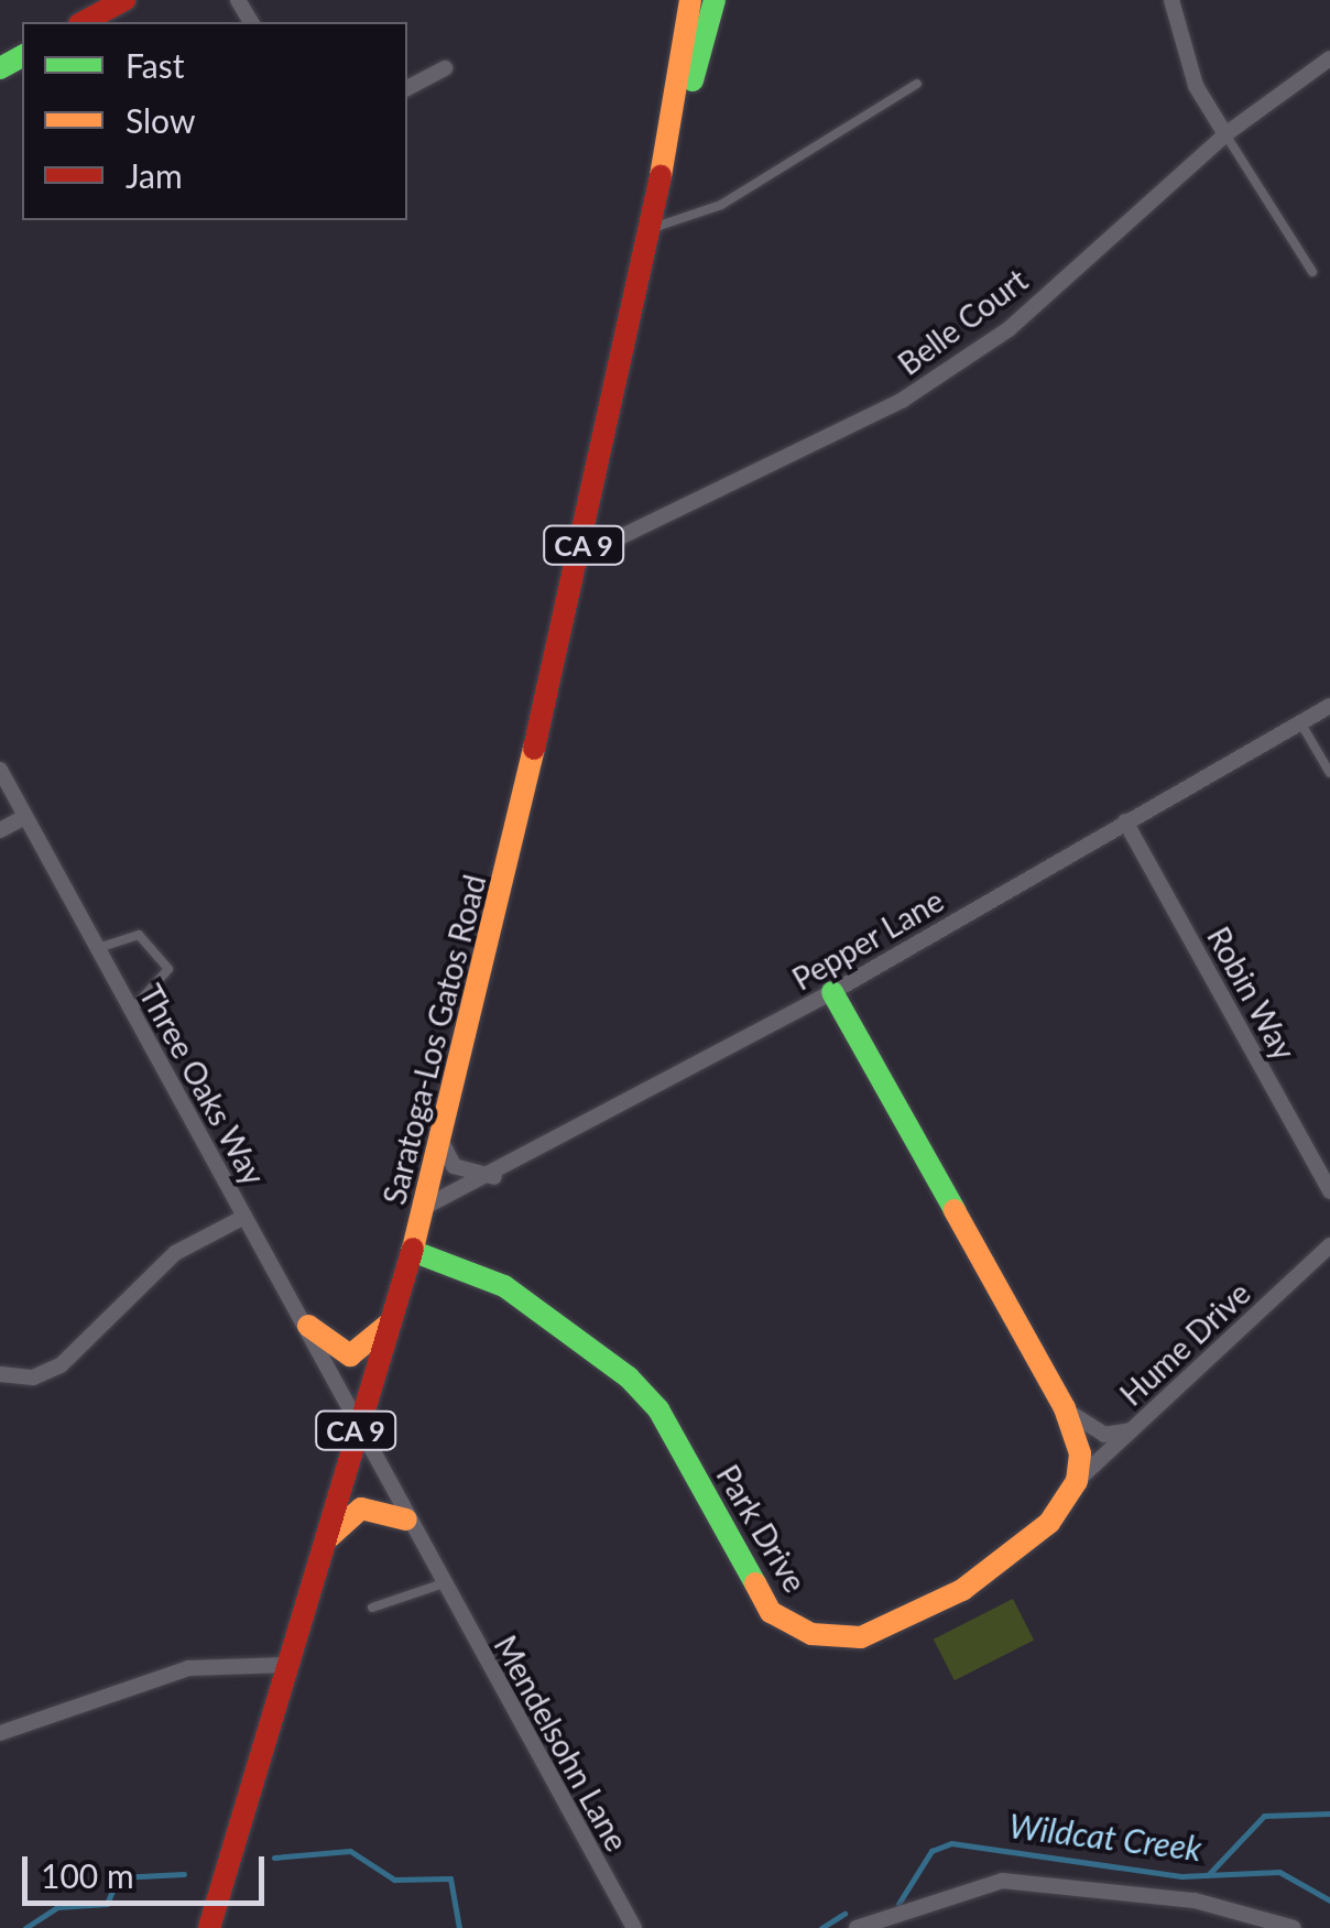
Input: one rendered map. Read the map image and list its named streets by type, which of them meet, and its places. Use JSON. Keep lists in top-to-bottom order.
{
  "streets": {
    "main road": ["CA 9", "Saratoga-Los Gatos Road", "Park Drive"],
    "street": [
      "Belle Court",
      "Pepper Lane",
      "Robin Way",
      "Three Oaks Way",
      "Hume Drive",
      "Mendelsohn Lane"
    ]
  },
  "crossings": [
    ["Belle Court", "Saratoga-Los Gatos Road"],
    ["Pepper Lane", "Robin Way"],
    ["Pepper Lane", "Saratoga-Los Gatos Road"],
    ["Saratoga-Los Gatos Road", "Three Oaks Way"],
    ["Saratoga-Los Gatos Road", "Park Drive"],
    ["Saratoga-Los Gatos Road", "Mendelsohn Lane"],
    ["Three Oaks Way", "Mendelsohn Lane"],
    ["Hume Drive", "Park Drive"]
  ],
  "water": ["Wildcat Creek"],
  "legend": ["Fast", "Slow", "Jam"],
  "scale_bar": "100 m"
}
